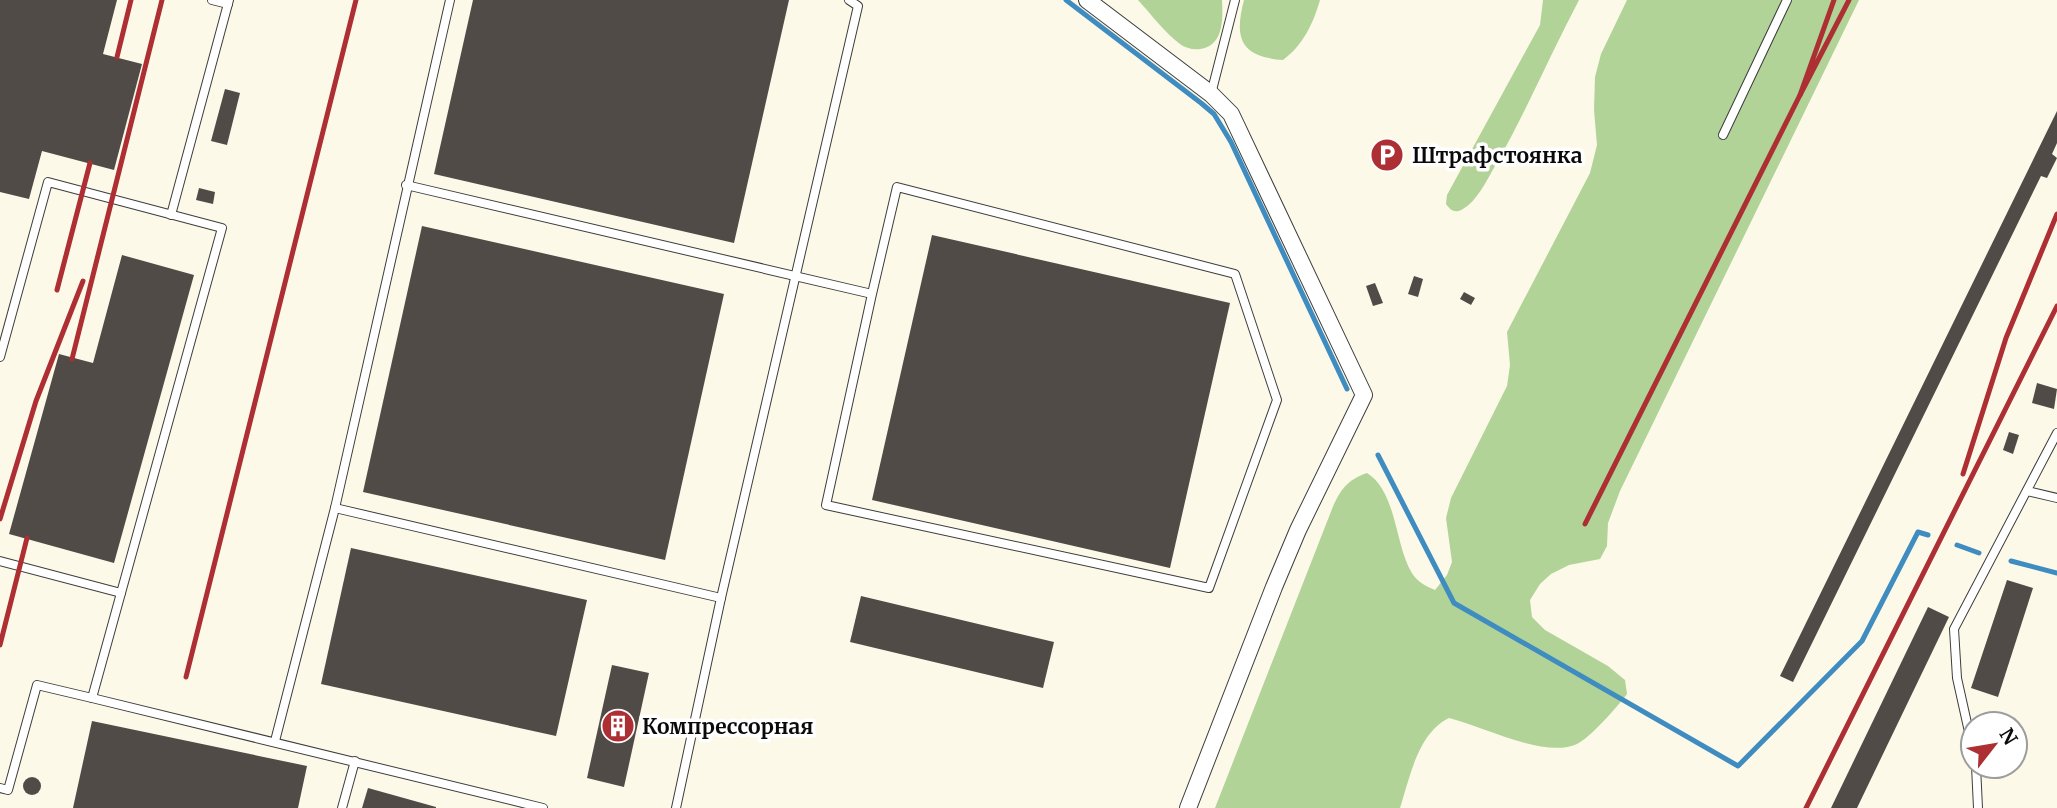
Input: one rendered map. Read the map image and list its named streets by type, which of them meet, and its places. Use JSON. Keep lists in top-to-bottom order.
{
  "places": {
    "parking": ["Штрафстоянка"],
    "building": ["Компрессорная"]
  },
  "north": "top right"
}
